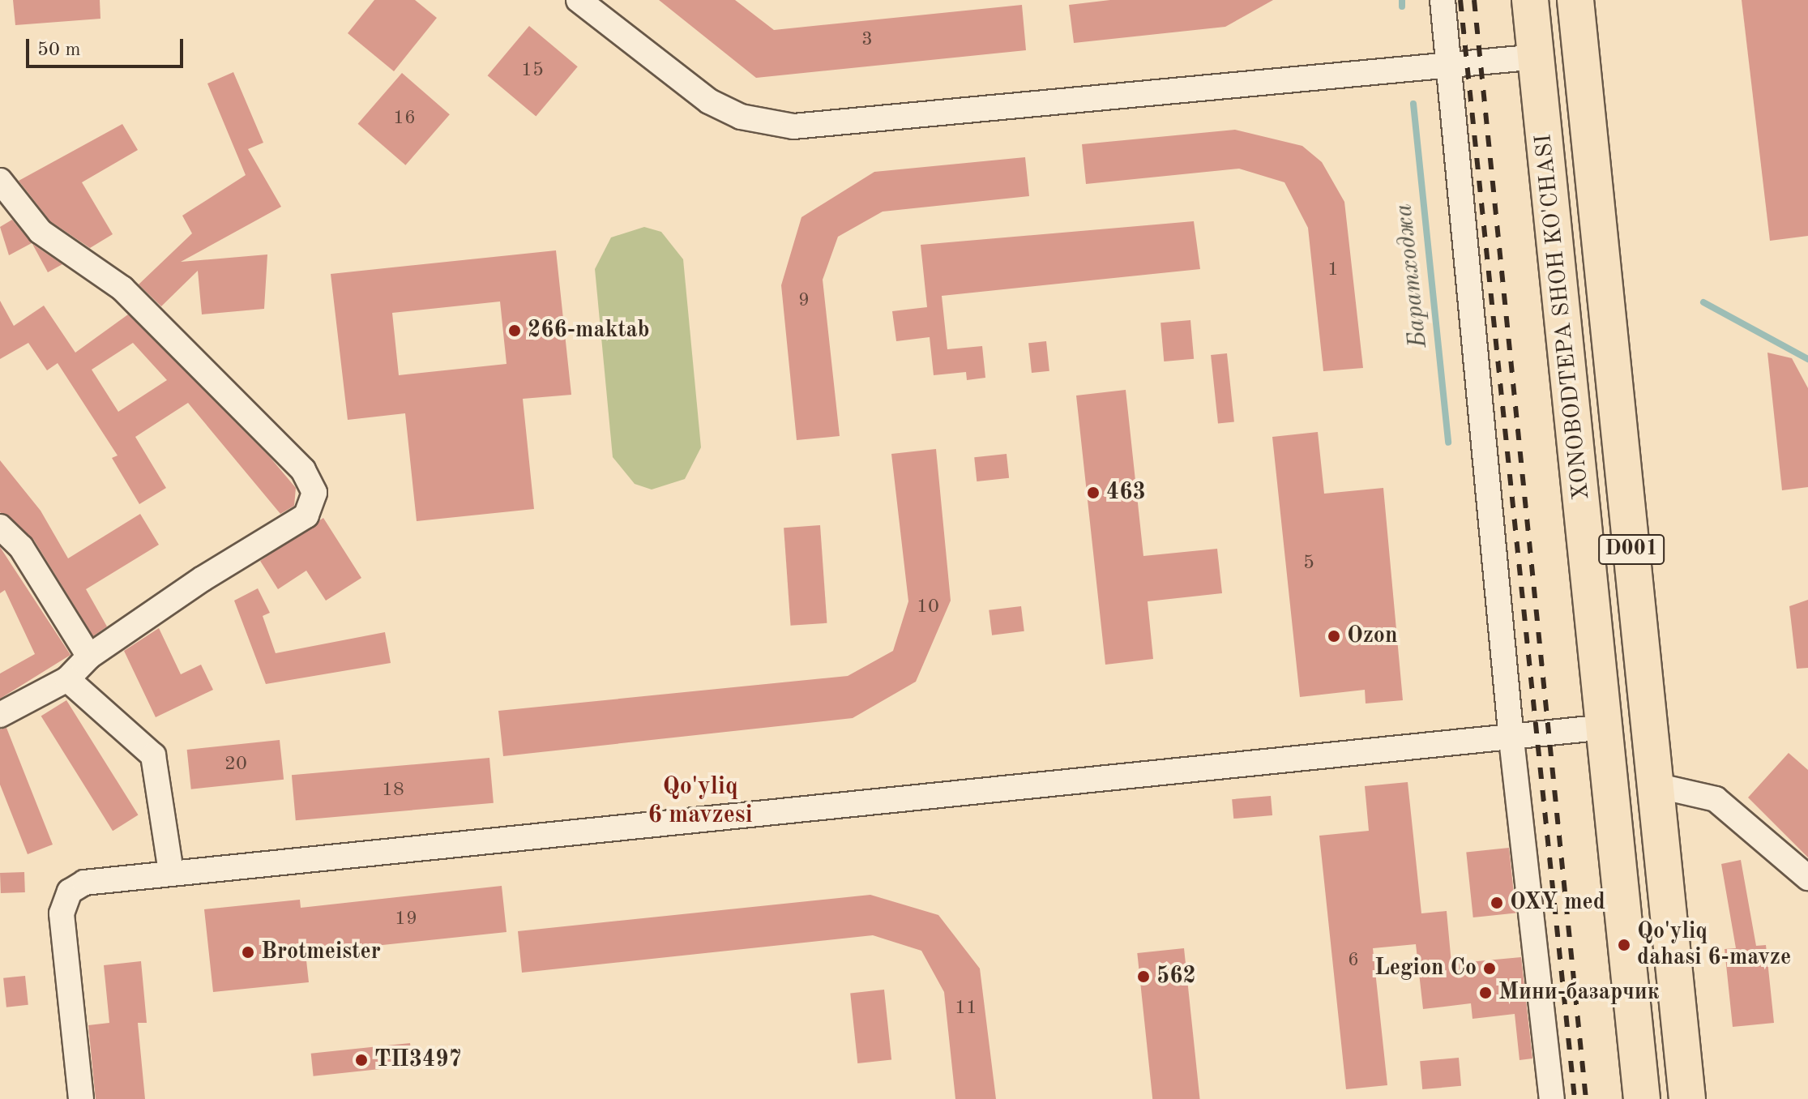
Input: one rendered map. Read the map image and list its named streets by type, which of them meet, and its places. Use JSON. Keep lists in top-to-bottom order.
{
  "streets": {
    "highway": ["XONOBODTEPA SHOH KO'CHASI", "D001"]
  },
  "districts": ["Qo'yliq 6 mavzesi"],
  "water": ["Баратходжа"],
  "places": [
    "266-maktab",
    "463",
    "Ozon",
    "OXY med",
    "Qo'yliq dahasi 6-mavze",
    "Brotmeister",
    "Legion Co",
    "562",
    "Мини-базарчик",
    "ТП3497"
  ],
  "house_numbers": [
    "3",
    "15",
    "16",
    "1",
    "9",
    "5",
    "10",
    "20",
    "18",
    "19",
    "6",
    "11"
  ],
  "scale_bar": "50 m"
}
